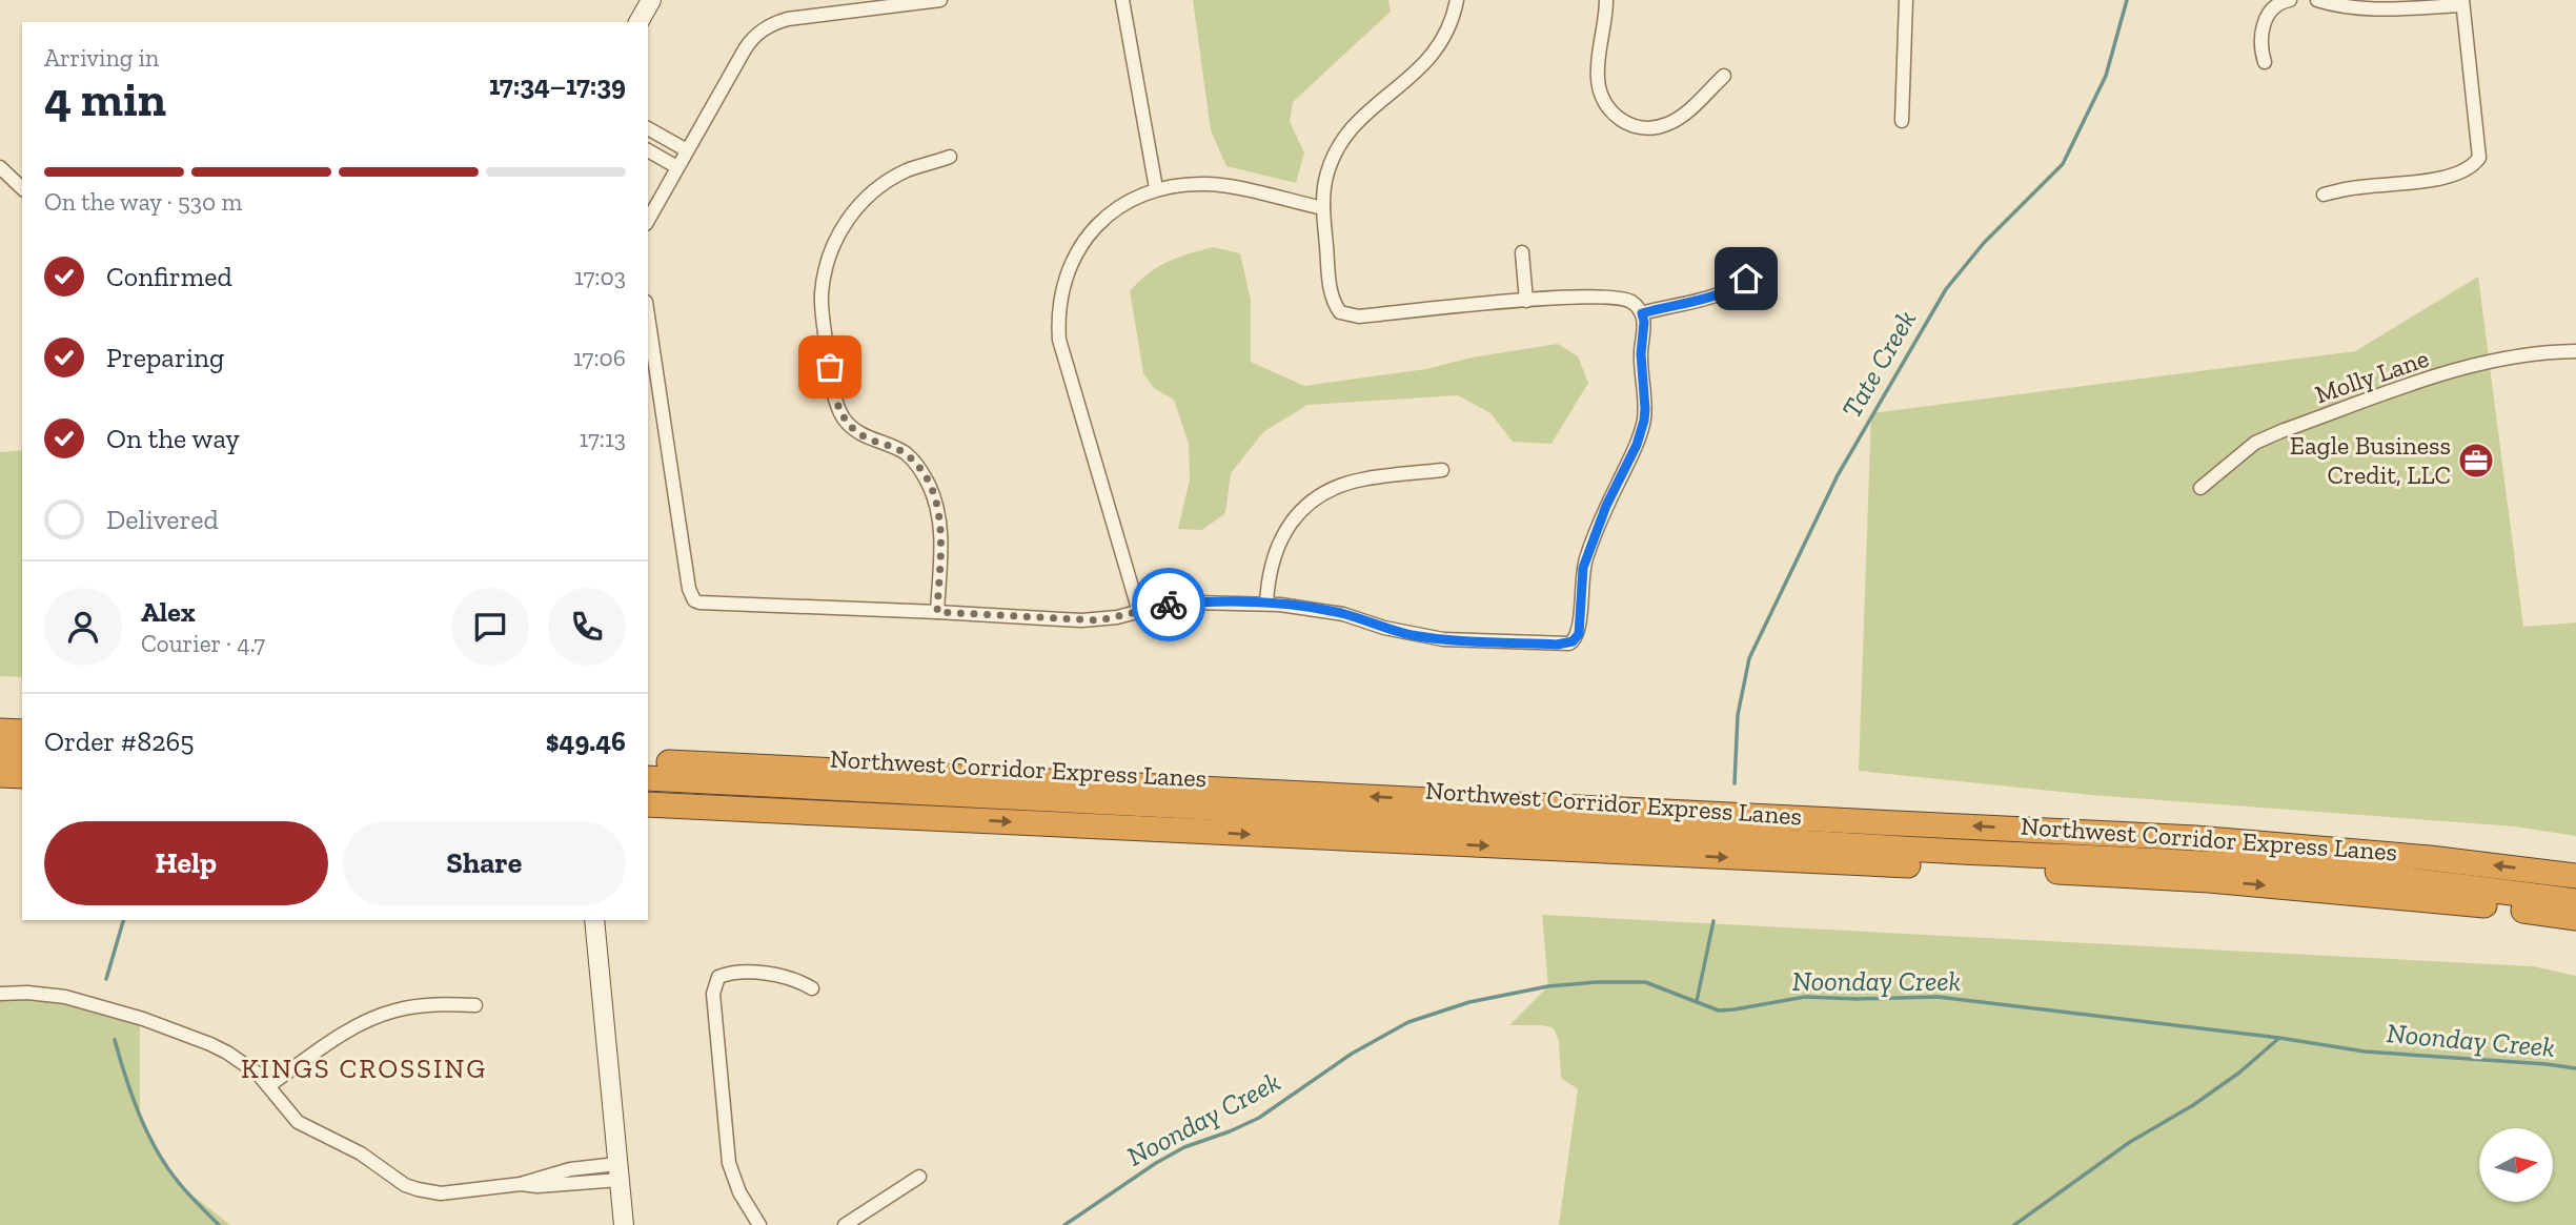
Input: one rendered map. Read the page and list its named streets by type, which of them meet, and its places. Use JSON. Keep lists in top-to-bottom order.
{
  "streets": {
    "highway": ["Northwest Corridor Express Lanes"],
    "street": ["Molly Lane"]
  },
  "districts": ["KINGS CROSSING"],
  "water": ["Tate Creek", "Noonday Creek"],
  "places": {
    "office": ["Eagle Business Credit, LLC"]
  },
  "north": "right",
  "page": {
    "heading": ["4 min", "Arriving in", "17:34–17:39"],
    "panel": [
      "Alex",
      "Courier · 4.7",
      "Order #8265",
      "$49.46"
    ],
    "bar": "On the way · 530 m",
    "list": [
      ["Confirmed", "17:03"],
      ["Preparing", "17:06"],
      ["On the way", "17:13"],
      "Delivered"
    ],
    "buttons": ["Help", "Share"]
  }
}
